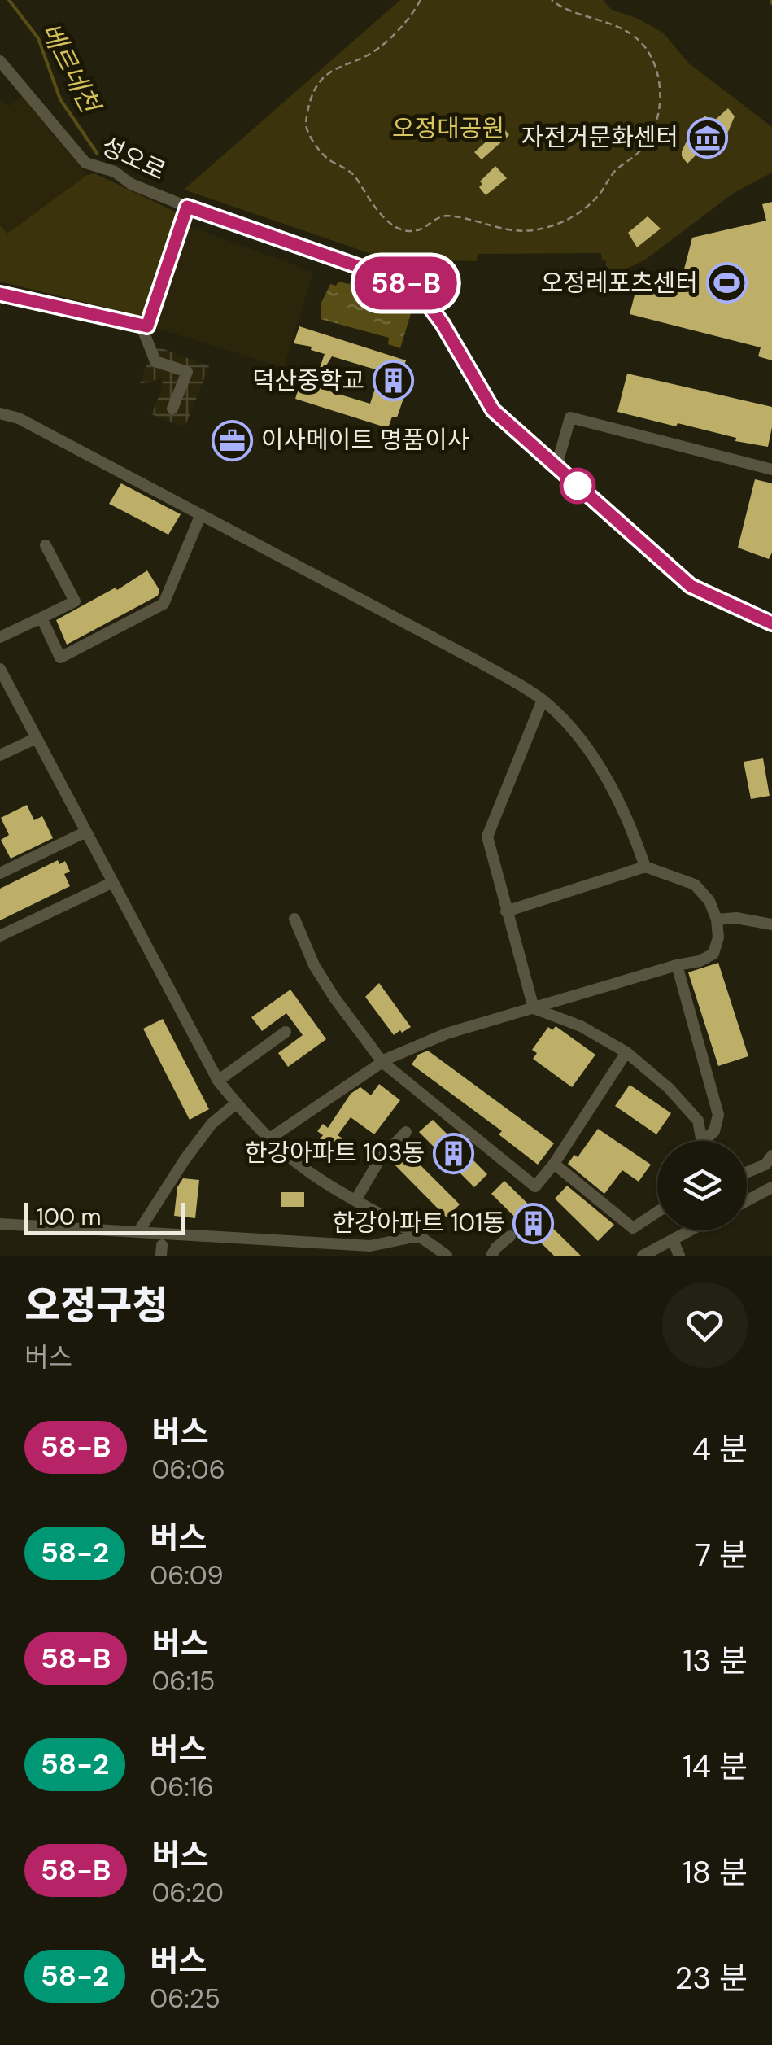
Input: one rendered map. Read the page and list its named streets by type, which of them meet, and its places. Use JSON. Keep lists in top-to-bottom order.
{
  "streets": {
    "street": ["성오로"]
  },
  "water": ["베르네천"],
  "parks": ["오정대공원"],
  "places": {
    "museum": ["자전거문화센터"],
    "sports": ["오정레포츠센터"],
    "building": ["덕산중학교", "한강아파트 103동", "한강아파트 101동"],
    "office": ["이사메이트 명품이사"]
  },
  "lines": ["bus line 58-B"],
  "scale_bar": "100 m",
  "page": {
    "on_map": "58-B",
    "scale": "100 m",
    "heading": ["오정구청", "버스"],
    "list": [
      {
        "mark": "58-B",
        "name": "버스",
        "note": "06:06",
        "value": "4 분"
      },
      {
        "mark": "58-2",
        "name": "버스",
        "note": "06:09",
        "value": "7 분"
      },
      {
        "mark": "58-B",
        "name": "버스",
        "note": "06:15",
        "value": "13 분"
      },
      {
        "mark": "58-2",
        "name": "버스",
        "note": "06:16",
        "value": "14 분"
      },
      {
        "mark": "58-B",
        "name": "버스",
        "note": "06:20",
        "value": "18 분"
      },
      {
        "mark": "58-2",
        "name": "버스",
        "note": "06:25",
        "value": "23 분"
      }
    ]
  }
}
